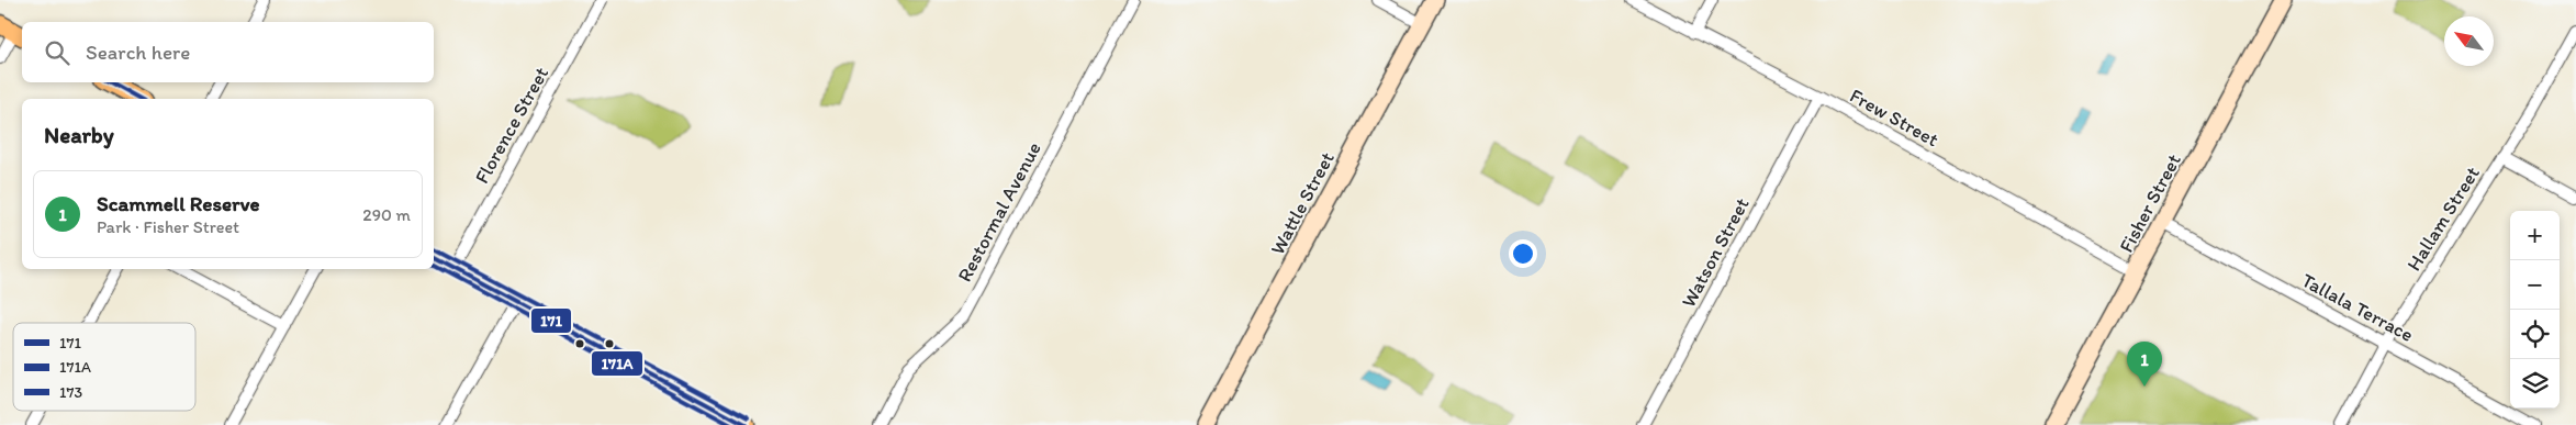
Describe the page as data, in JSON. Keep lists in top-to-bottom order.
{
  "streets": {
    "street": [
      "Frew Street",
      "Florence Street",
      "Wattle Street",
      "Fisher Street",
      "Restormal Avenue",
      "Hallam Street",
      "Watson Street",
      "Tallala Terrace"
    ]
  },
  "crossings": [
    ["Frew Street", "Fisher Street"],
    ["Frew Street", "Watson Street"],
    ["Fisher Street", "Tallala Terrace"],
    ["Hallam Street", "Tallala Terrace"]
  ],
  "lines": ["transit line 171", "transit line 173", "transit line 171A"],
  "legend": ["171", "171A", "173"],
  "north": "top left",
  "page": {
    "search": "Search here",
    "heading": "Nearby",
    "list": [
      {
        "mark": "1",
        "name": "Scammell Reserve",
        "note": "Park · Fisher Street",
        "value": "290 m"
      }
    ],
    "map_buttons": ["+", "−"],
    "pins": "1"
  }
}
